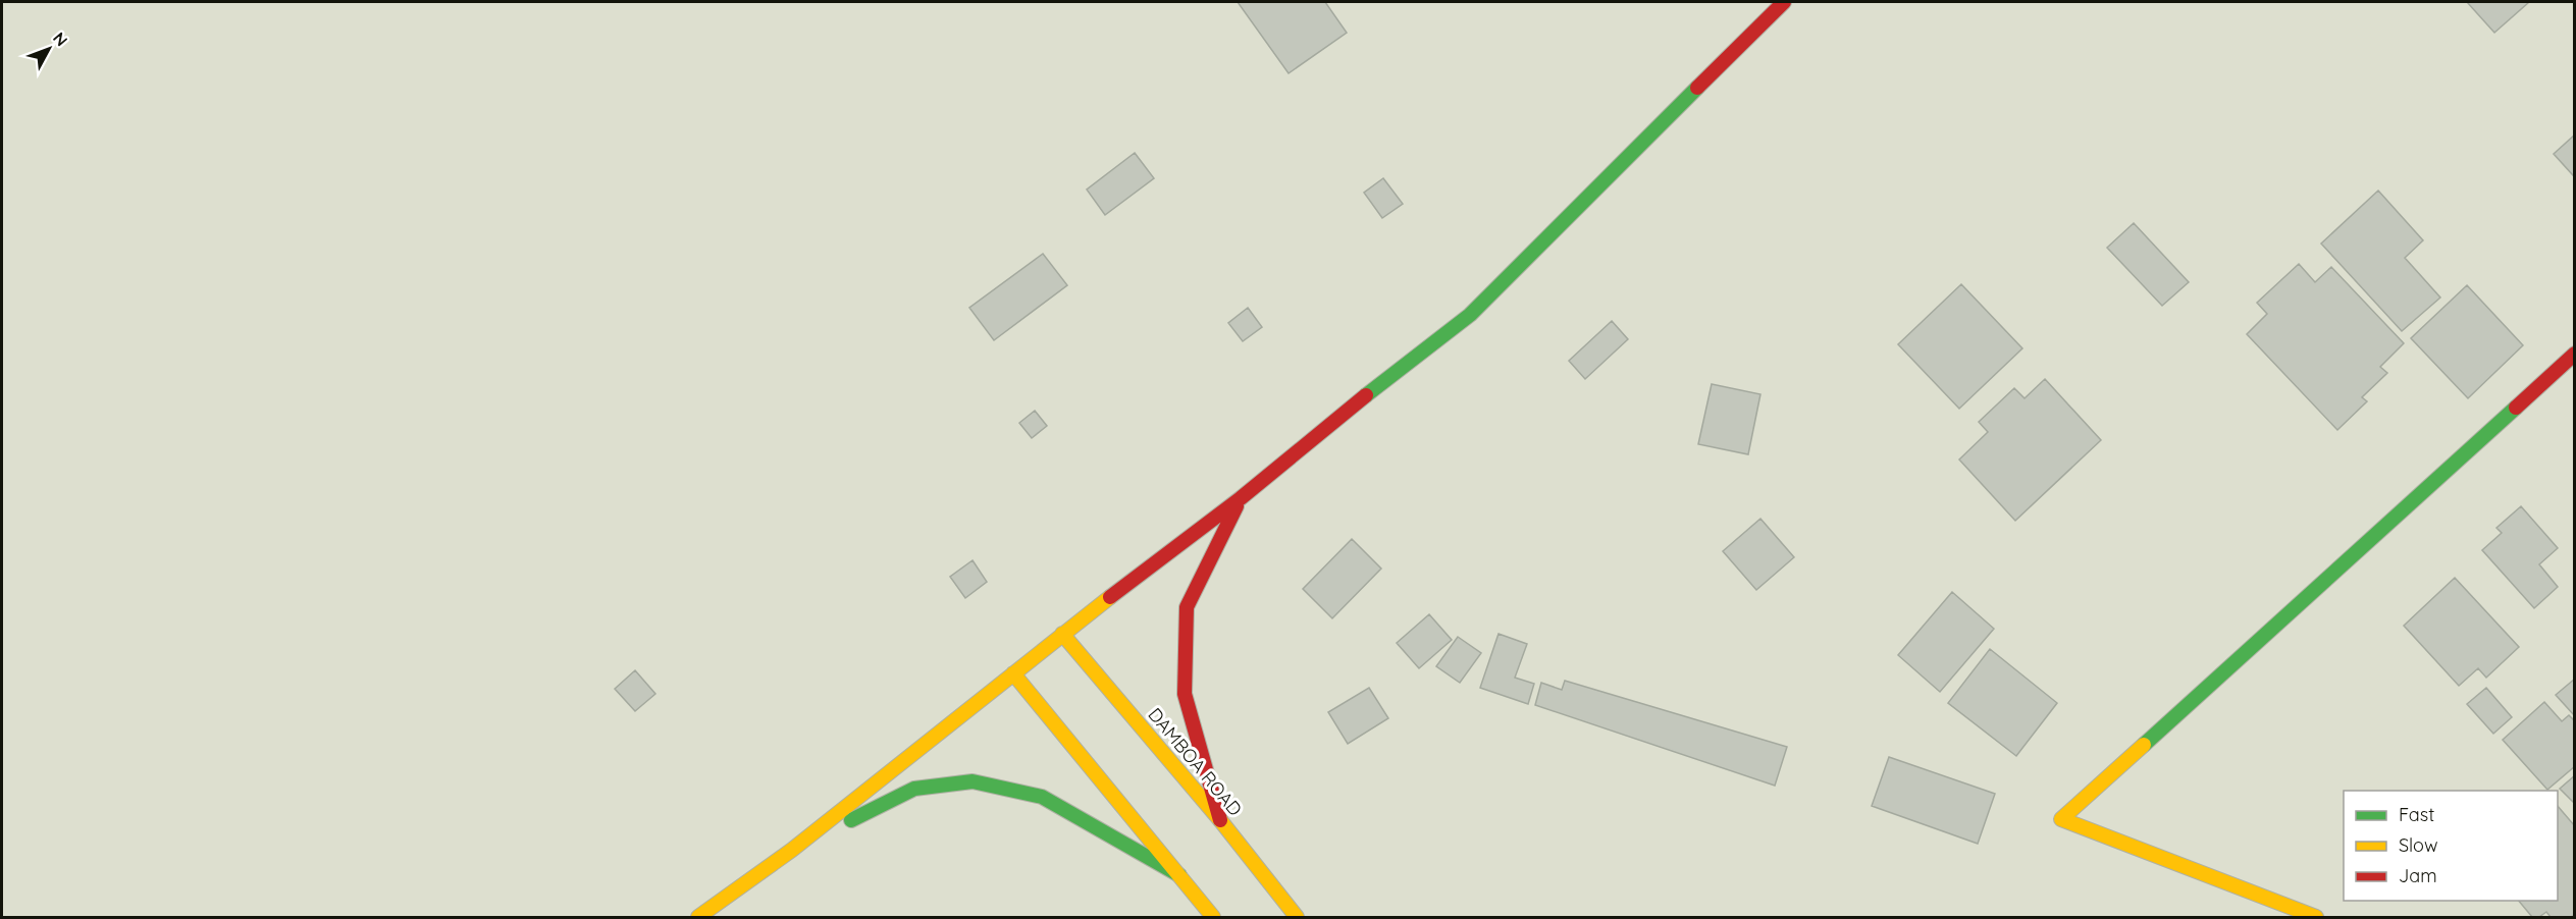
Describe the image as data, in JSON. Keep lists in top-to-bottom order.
{
  "streets": {
    "main road": ["DAMBOA ROAD"]
  },
  "legend": ["Fast", "Slow", "Jam"],
  "north": "top right"
}
